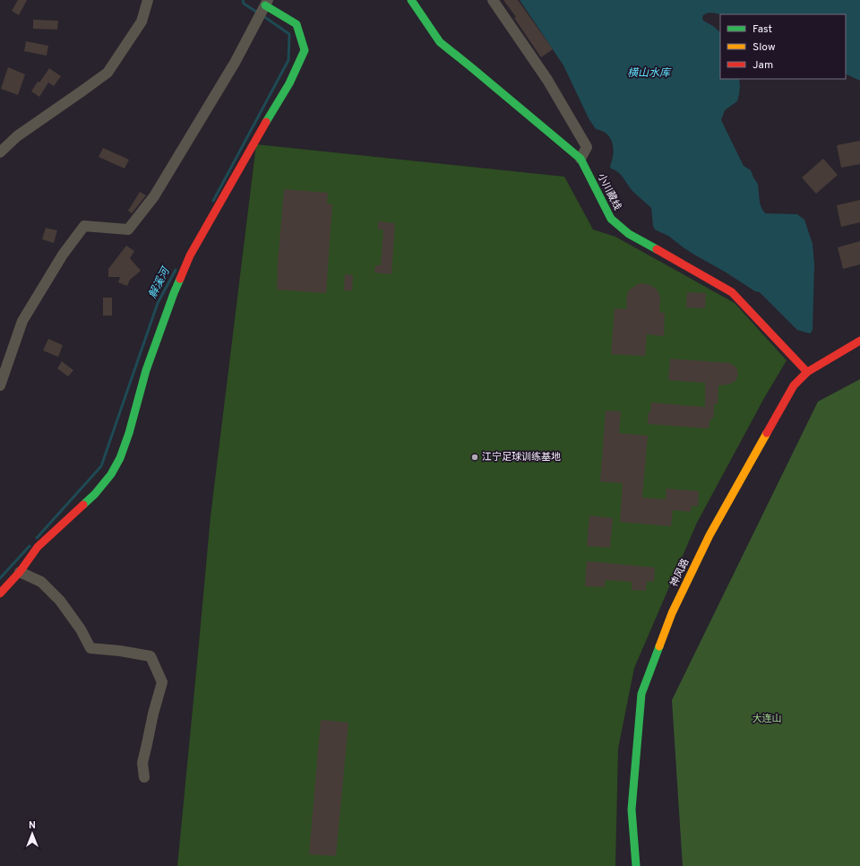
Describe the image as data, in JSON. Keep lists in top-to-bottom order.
{
  "streets": {
    "street": ["小川藏线", "神风路"]
  },
  "crossings": [
    ["小川藏线", "神风路"]
  ],
  "water": ["横山水库", "解溪河"],
  "parks": ["大连山"],
  "places": ["江宁足球训练基地"],
  "legend": ["Fast", "Slow", "Jam"],
  "north": "top"
}
